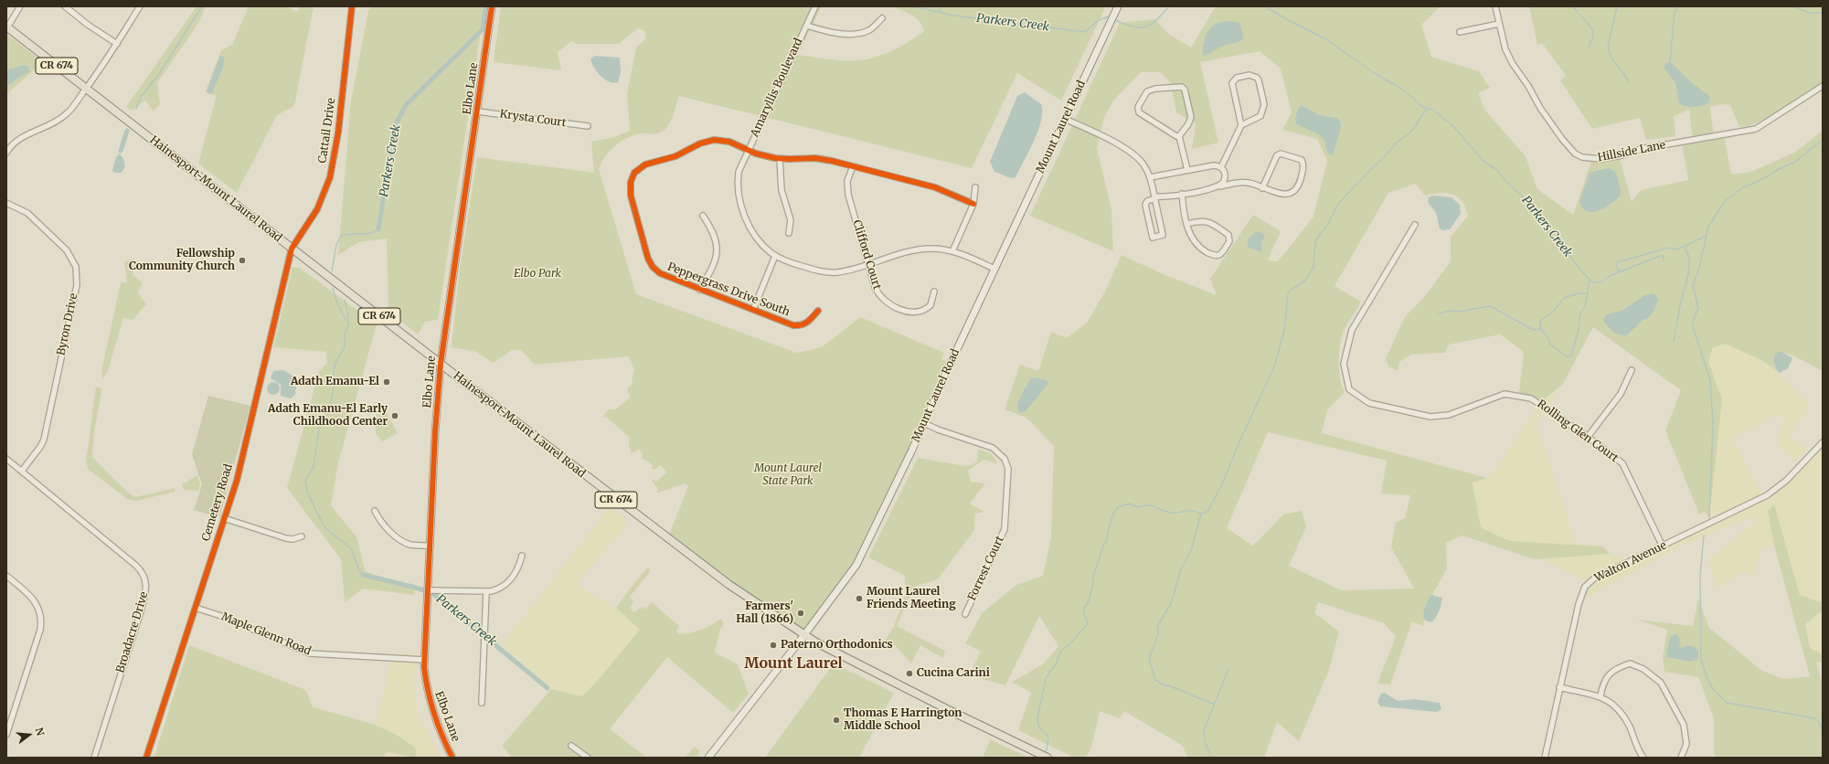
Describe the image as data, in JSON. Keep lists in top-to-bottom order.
{
  "streets": {
    "main road": [
      "CR 674",
      "Elbo Lane",
      "Mount Laurel Road",
      "Hainesport-Mount Laurel Road"
    ],
    "street": [
      "Amaryllis Boulevard",
      "Krysta Court",
      "Cattail Drive",
      "Hillside Lane",
      "Clifford Court",
      "Peppergrass Drive South",
      "Byron Drive",
      "Rolling Glen Court",
      "Cemetery Road",
      "Walton Avenue",
      "Forrest Court",
      "Broadacre Drive",
      "Maple Glenn Road"
    ]
  },
  "crossings": [
    ["Amaryllis Boulevard", "Mount Laurel Road"],
    ["Amaryllis Boulevard", "Clifford Court"],
    ["Amaryllis Boulevard", "Peppergrass Drive South"],
    ["Elbo Lane", "Krysta Court"],
    ["Elbo Lane", "Hainesport-Mount Laurel Road"],
    ["Elbo Lane", "Maple Glenn Road"],
    ["Mount Laurel Road", "Hainesport-Mount Laurel Road"],
    ["Mount Laurel Road", "Forrest Court"],
    ["Cattail Drive", "Hainesport-Mount Laurel Road"],
    ["Cattail Drive", "Cemetery Road"],
    ["Hainesport-Mount Laurel Road", "Cemetery Road"],
    ["Clifford Court", "Peppergrass Drive South"],
    ["Byron Drive", "Broadacre Drive"],
    ["Rolling Glen Court", "Walton Avenue"],
    ["Cemetery Road", "Maple Glenn Road"]
  ],
  "districts": ["Mount Laurel"],
  "water": ["Parkers Creek"],
  "parks": ["Elbo Park", "Mount Laurel State Park"],
  "places": [
    "Fellowship Community Church",
    "Adath Emanu-El",
    "Adath Emanu-El Early Childhood Center",
    "Mount Laurel Friends Meeting",
    "Farmers' Hall (1866)",
    "Paterno Orthodonics",
    "Cucina Carini",
    "Thomas E Harrington Middle School"
  ],
  "north": "right"
}
